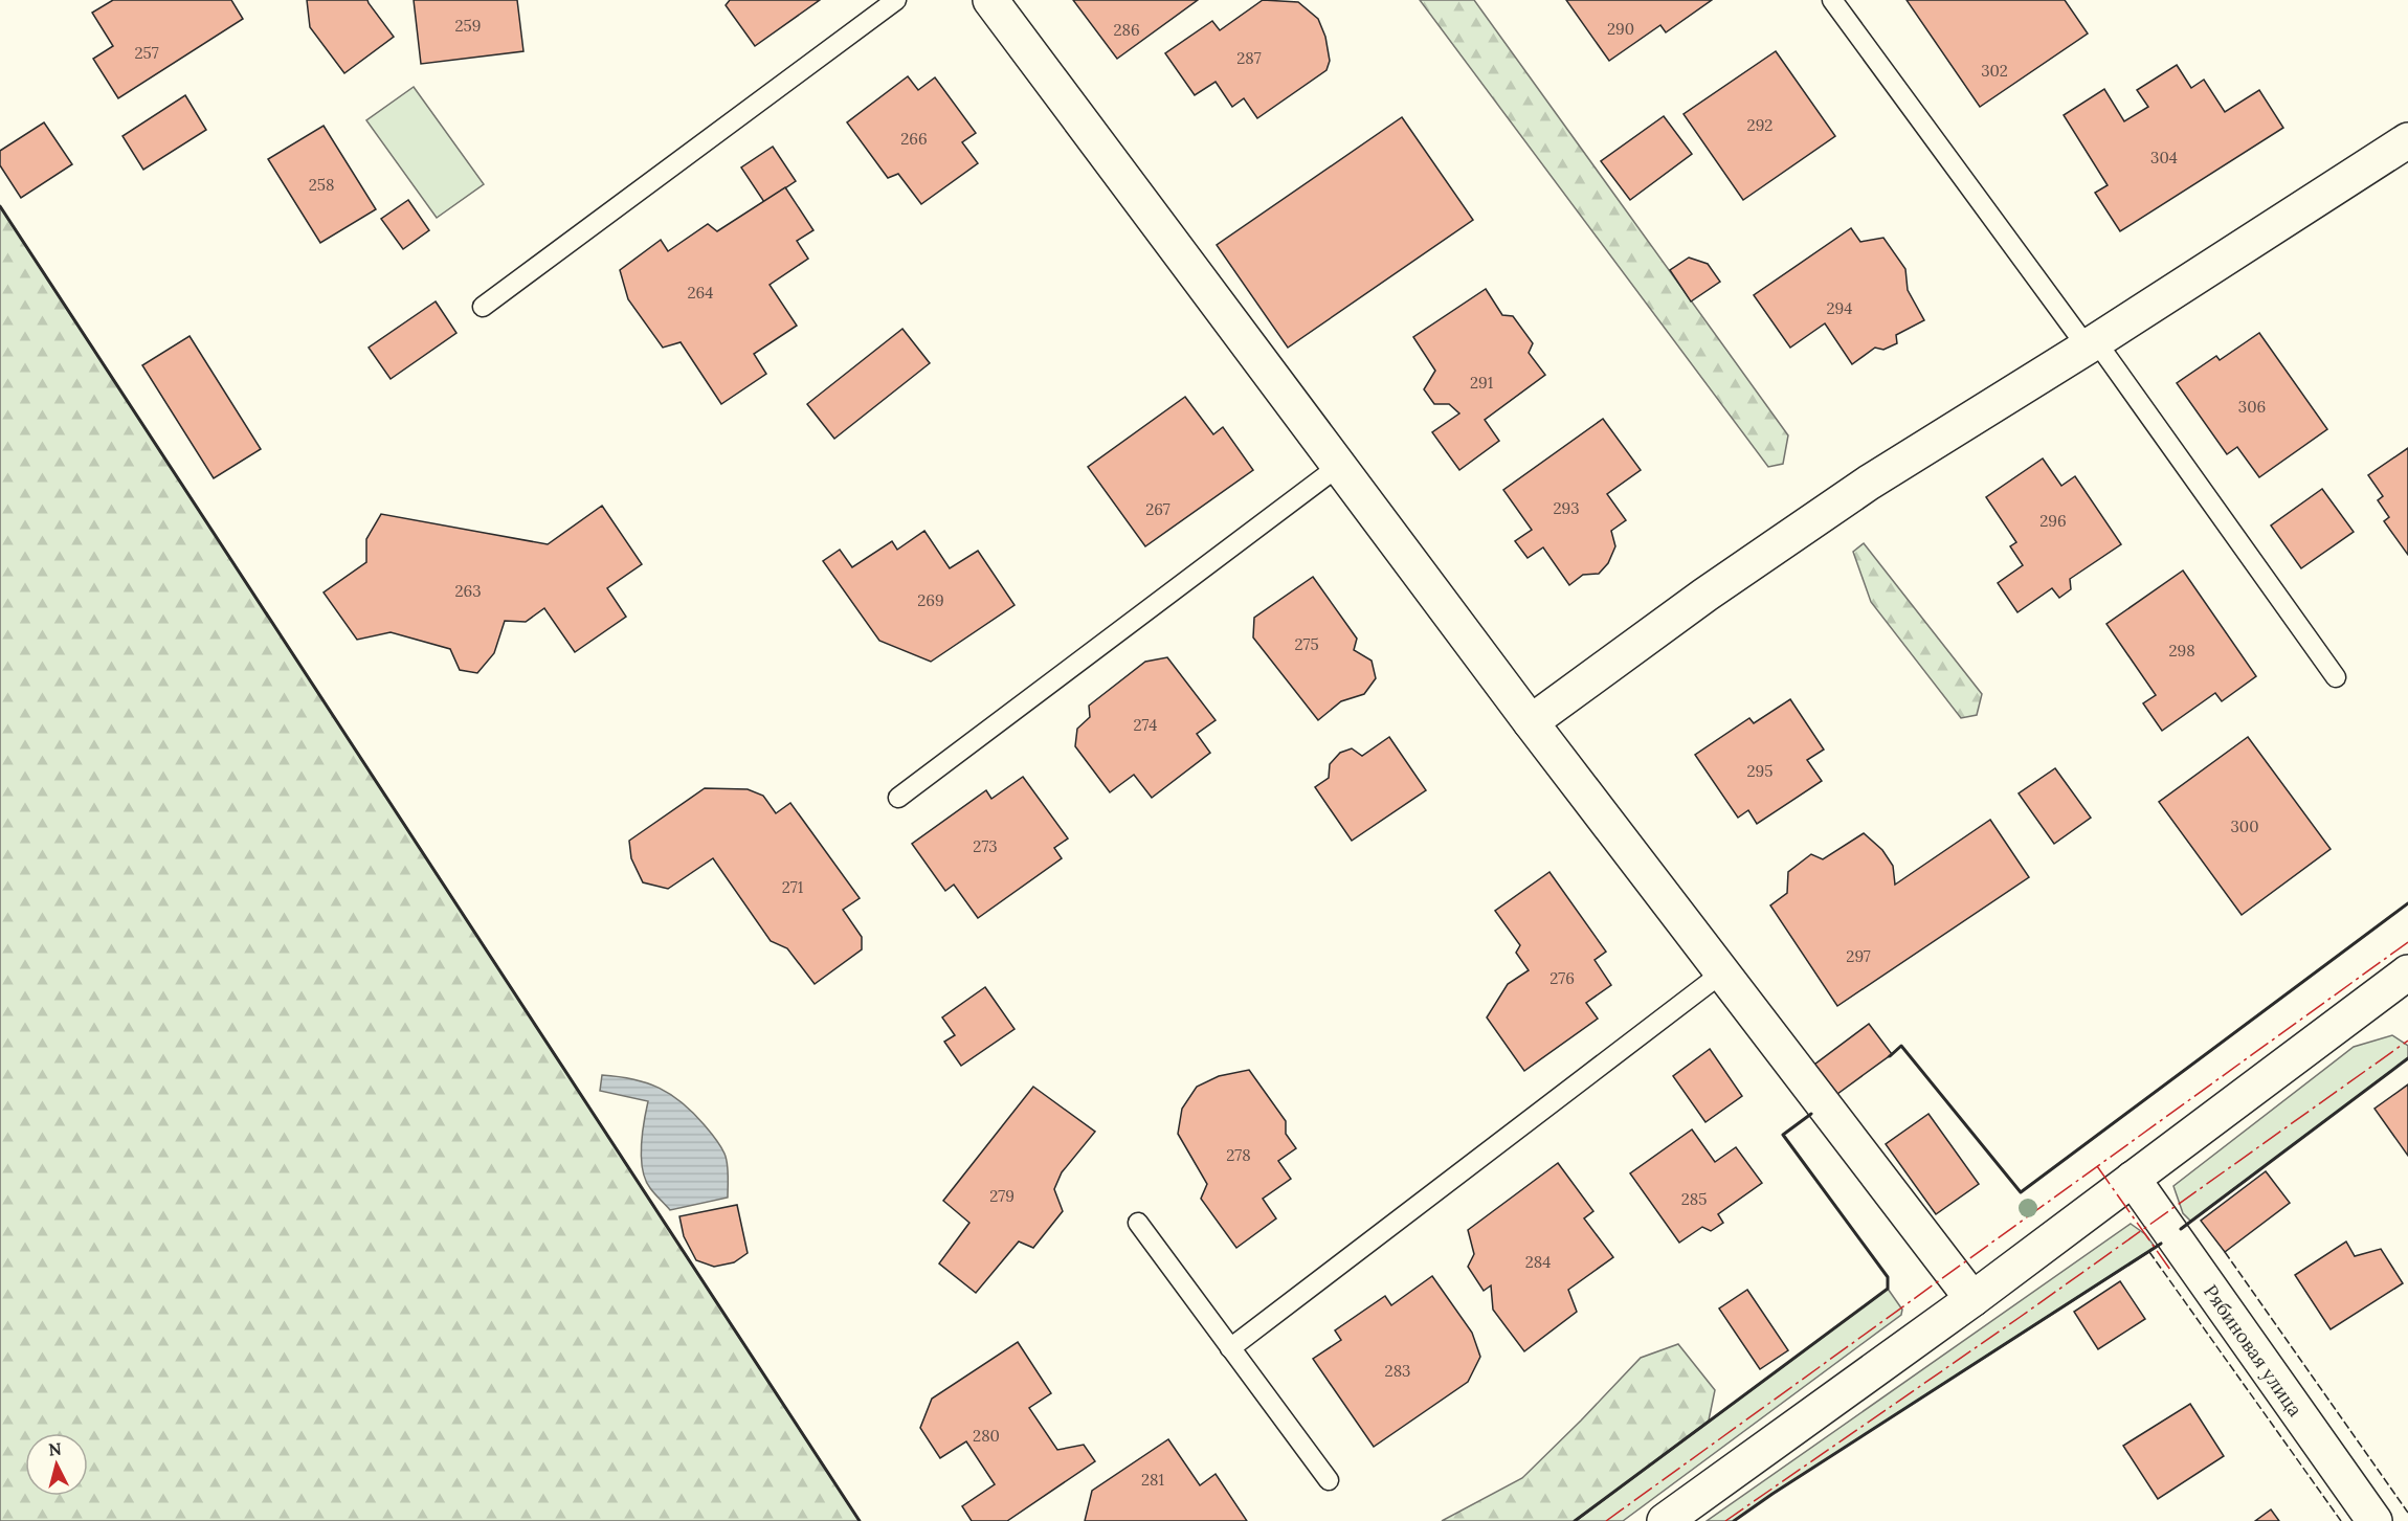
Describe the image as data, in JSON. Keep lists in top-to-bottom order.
{
  "streets": {
    "street": ["Рябиновая улица"]
  },
  "house_numbers": [
    "259",
    "290",
    "286",
    "257",
    "287",
    "302",
    "292",
    "266",
    "304",
    "258",
    "264",
    "294",
    "291",
    "306",
    "293",
    "267",
    "296",
    "263",
    "269",
    "275",
    "298",
    "274",
    "295",
    "300",
    "273",
    "271",
    "297",
    "276",
    "278",
    "279",
    "285",
    "284",
    "283",
    "280",
    "281"
  ],
  "north": "top"
}
